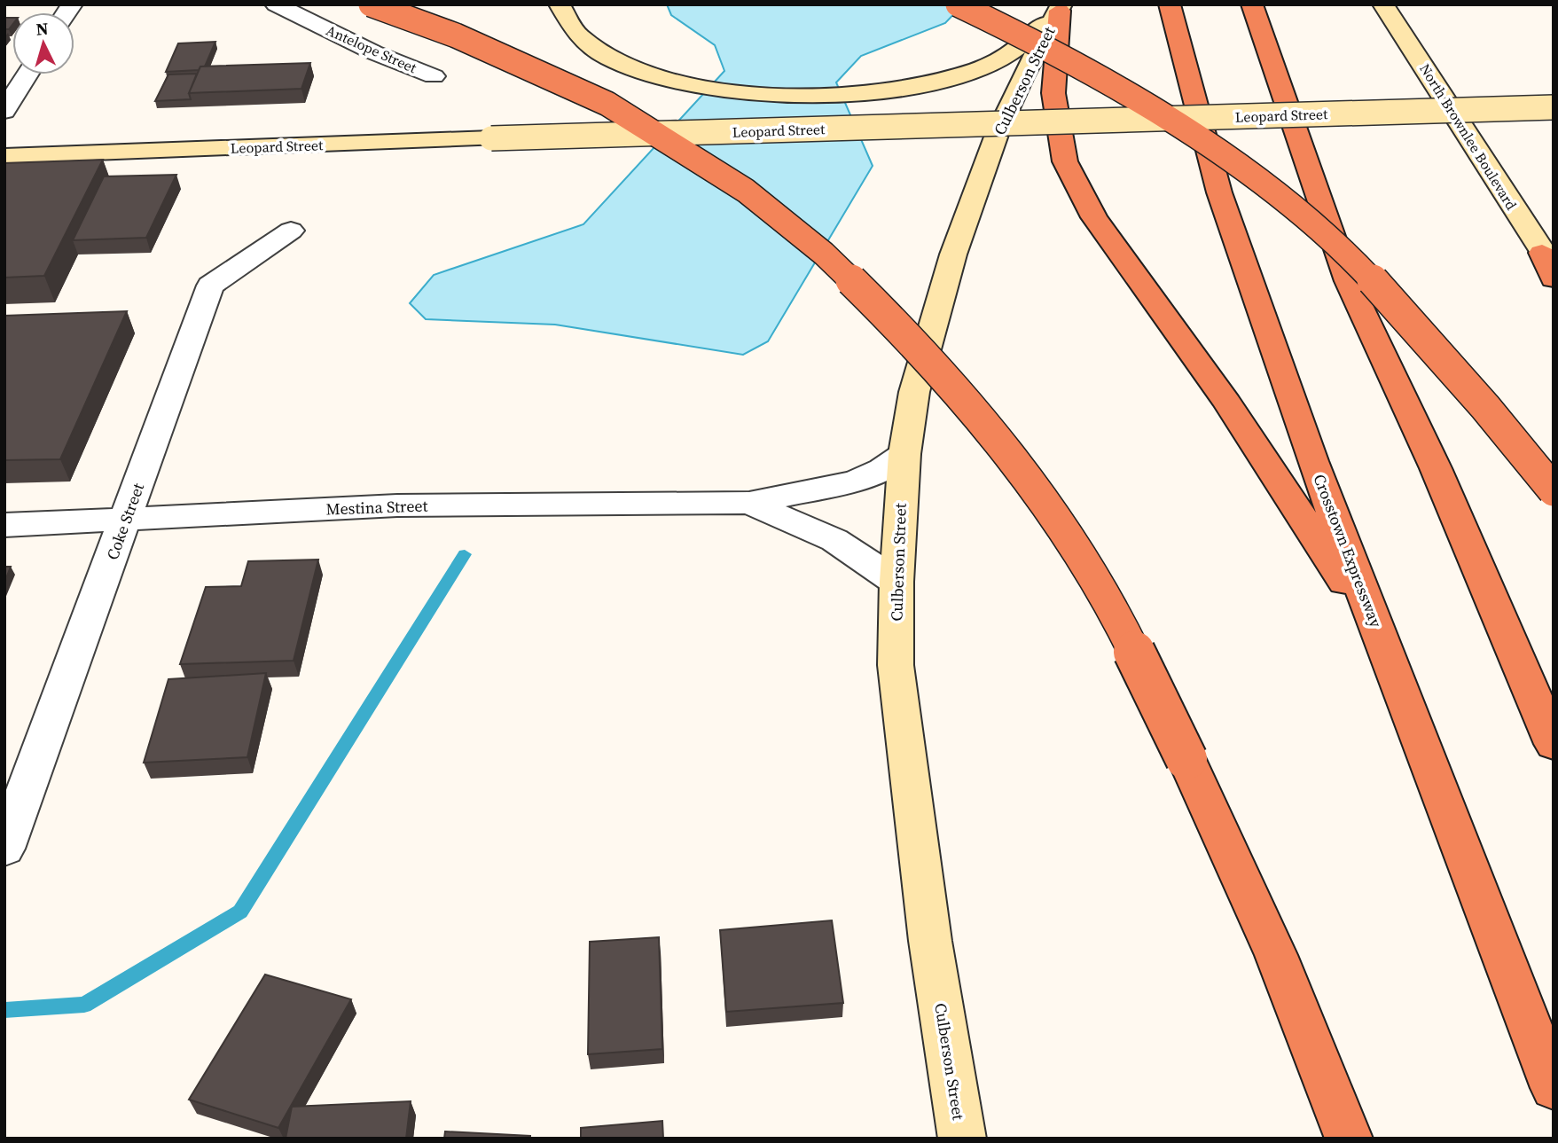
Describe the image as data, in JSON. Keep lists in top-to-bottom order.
{
  "streets": {
    "highway": ["Crosstown Expressway"],
    "main road": ["Culberson Street", "Leopard Street", "North Brownlee Boulevard"],
    "street": ["Antelope Street", "Mestina Street", "Coke Street"]
  },
  "crossings": [
    ["Culberson Street", "Mestina Street"],
    ["Mestina Street", "Coke Street"]
  ],
  "north": "top"
}
